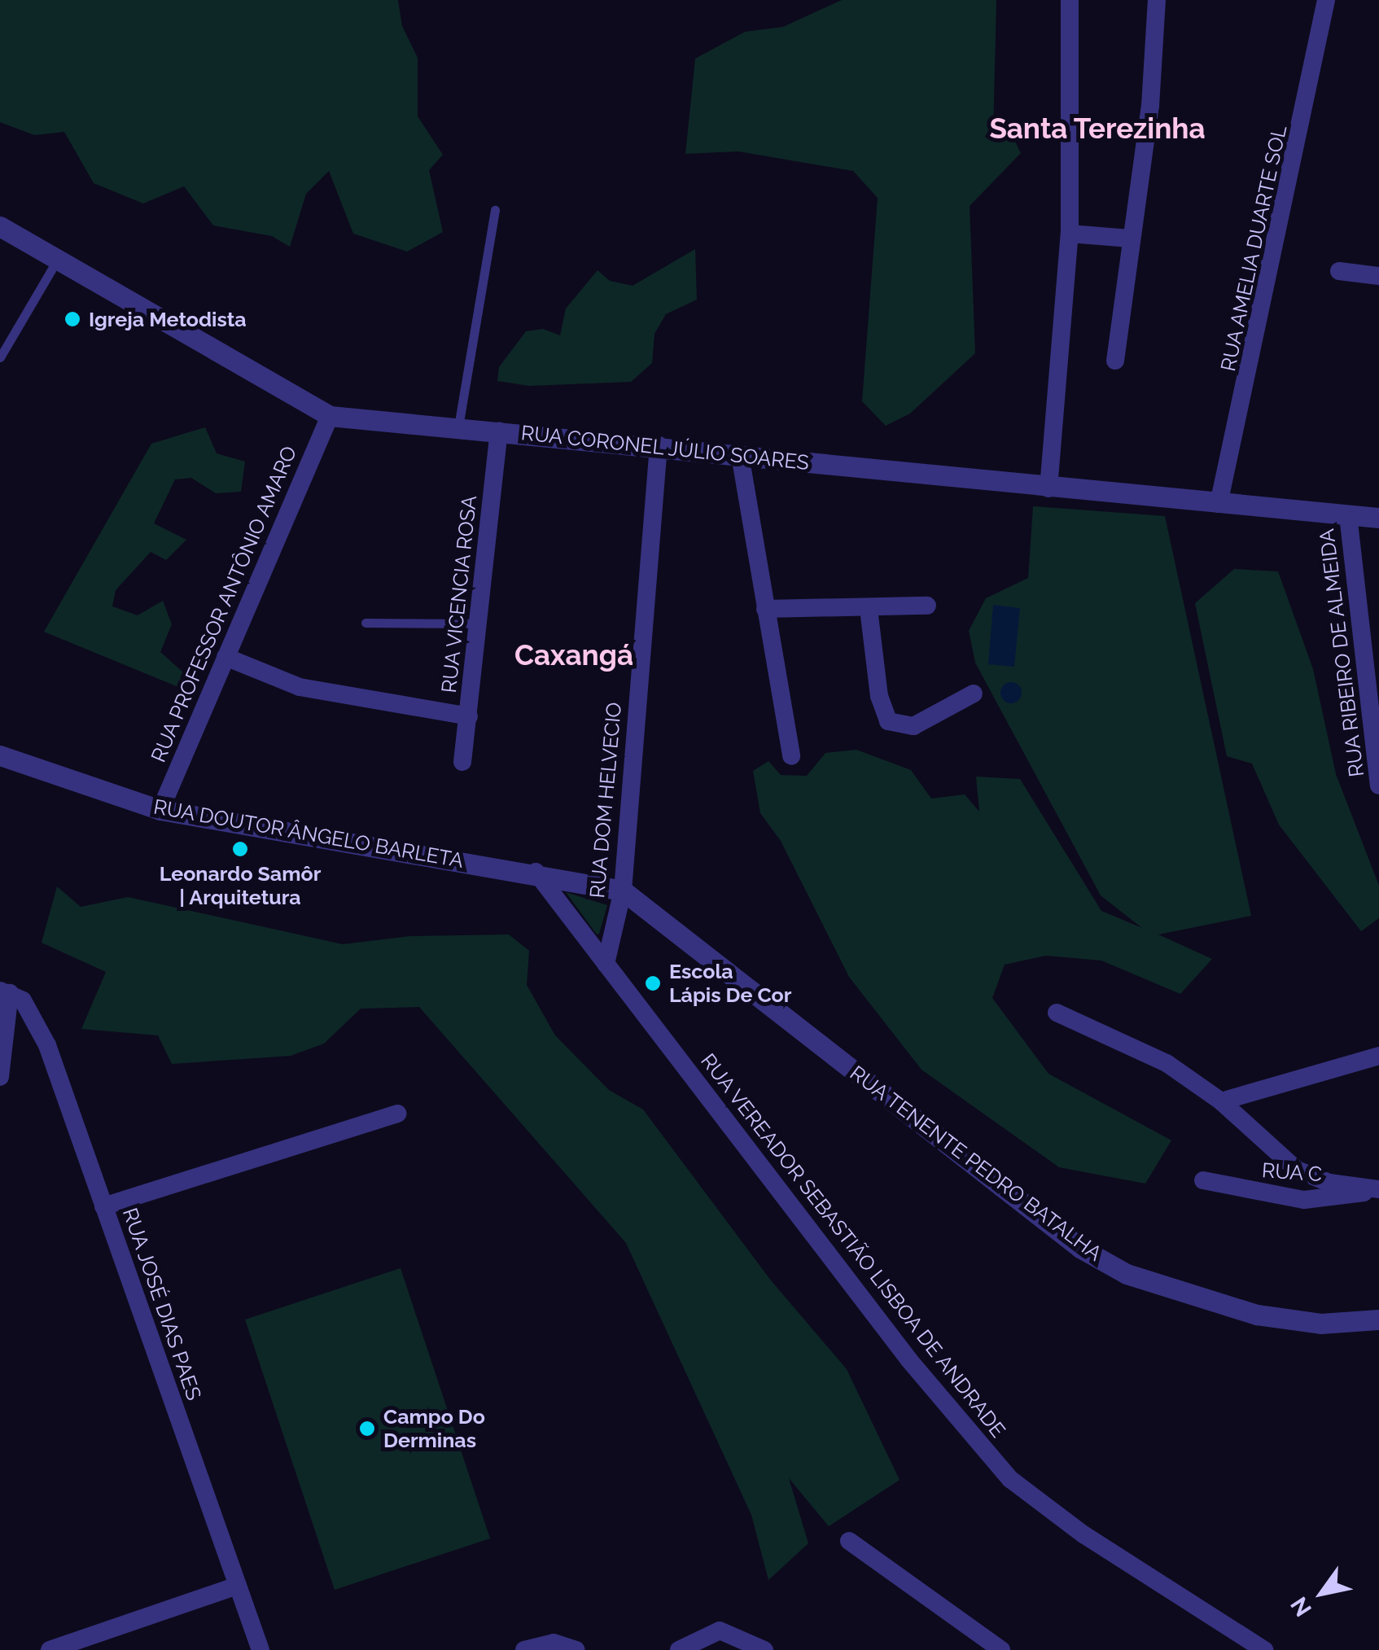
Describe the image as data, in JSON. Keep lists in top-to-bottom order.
{
  "streets": {
    "street": [
      "RUA AMELIA DUARTE SOL",
      "RUA CORONEL JÚLIO SOARES",
      "RUA VICENCIA ROSA",
      "RUA PROFESSOR ANTÔNIO AMARO",
      "RUA RIBEIRO DE ALMEIDA",
      "RUA DOM HELVECIO",
      "RUA DOUTOR ÂNGELO BARLETA",
      "RUA TENENTE PEDRO BATALHA",
      "RUA C",
      "RUA VEREADOR SEBASTIÃO LISBOA DE ANDRADE",
      "RUA JOSÉ DIAS PAES"
    ]
  },
  "crossings": [
    ["RUA AMELIA DUARTE SOL", "RUA CORONEL JÚLIO SOARES"],
    ["RUA CORONEL JÚLIO SOARES", "RUA VICENCIA ROSA"],
    ["RUA CORONEL JÚLIO SOARES", "RUA PROFESSOR ANTÔNIO AMARO"],
    ["RUA CORONEL JÚLIO SOARES", "RUA RIBEIRO DE ALMEIDA"],
    ["RUA CORONEL JÚLIO SOARES", "RUA DOM HELVECIO"],
    ["RUA PROFESSOR ANTÔNIO AMARO", "RUA DOUTOR ÂNGELO BARLETA"],
    ["RUA DOM HELVECIO", "RUA DOUTOR ÂNGELO BARLETA"],
    ["RUA DOM HELVECIO", "RUA TENENTE PEDRO BATALHA"],
    ["RUA DOM HELVECIO", "RUA VEREADOR SEBASTIÃO LISBOA DE ANDRADE"],
    ["RUA DOUTOR ÂNGELO BARLETA", "RUA TENENTE PEDRO BATALHA"],
    ["RUA DOUTOR ÂNGELO BARLETA", "RUA VEREADOR SEBASTIÃO LISBOA DE ANDRADE"]
  ],
  "districts": ["Santa Terezinha", "Caxangá"],
  "places": [
    "Igreja Metodista",
    "Leonardo Samôr | Arquitetura",
    "Escola Lápis De Cor",
    "Campo Do Derminas"
  ],
  "north": "bottom left"
}
